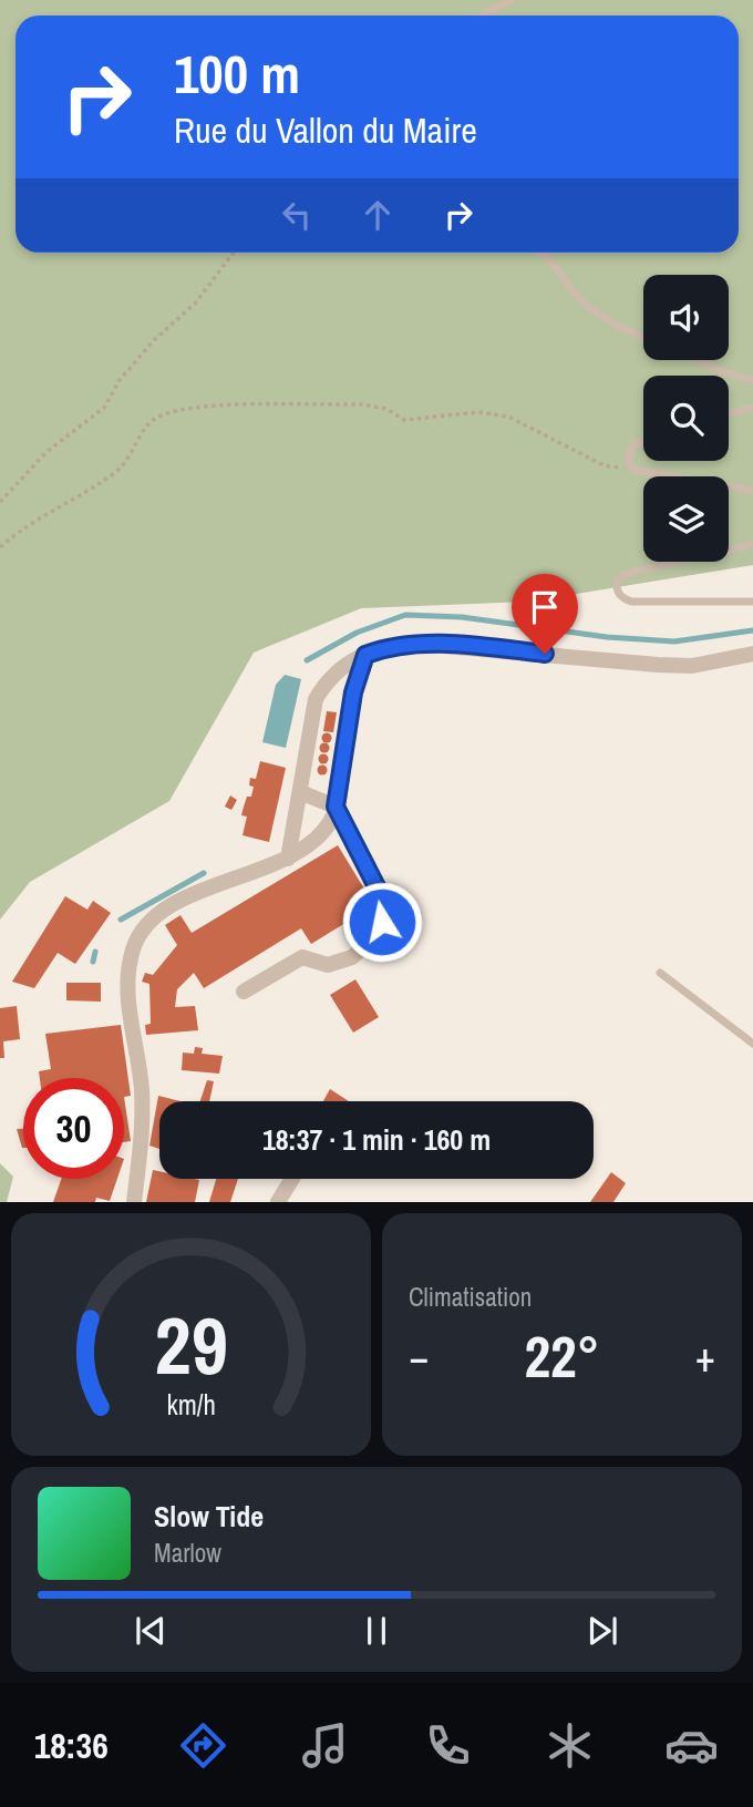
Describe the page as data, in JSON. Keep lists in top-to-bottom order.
{
  "page": {
    "turn": ["100 m", "Rue du Vallon du Maire"],
    "limit": "30",
    "trip": "18:37 · 1 min · 160 m",
    "tile": "Climatisation",
    "heat": ["−", "22°", "+"],
    "song": ["Slow Tide", "Marlow"],
    "tabs": "18:36",
    "gauge": ["29", "km/h"]
  }
}
